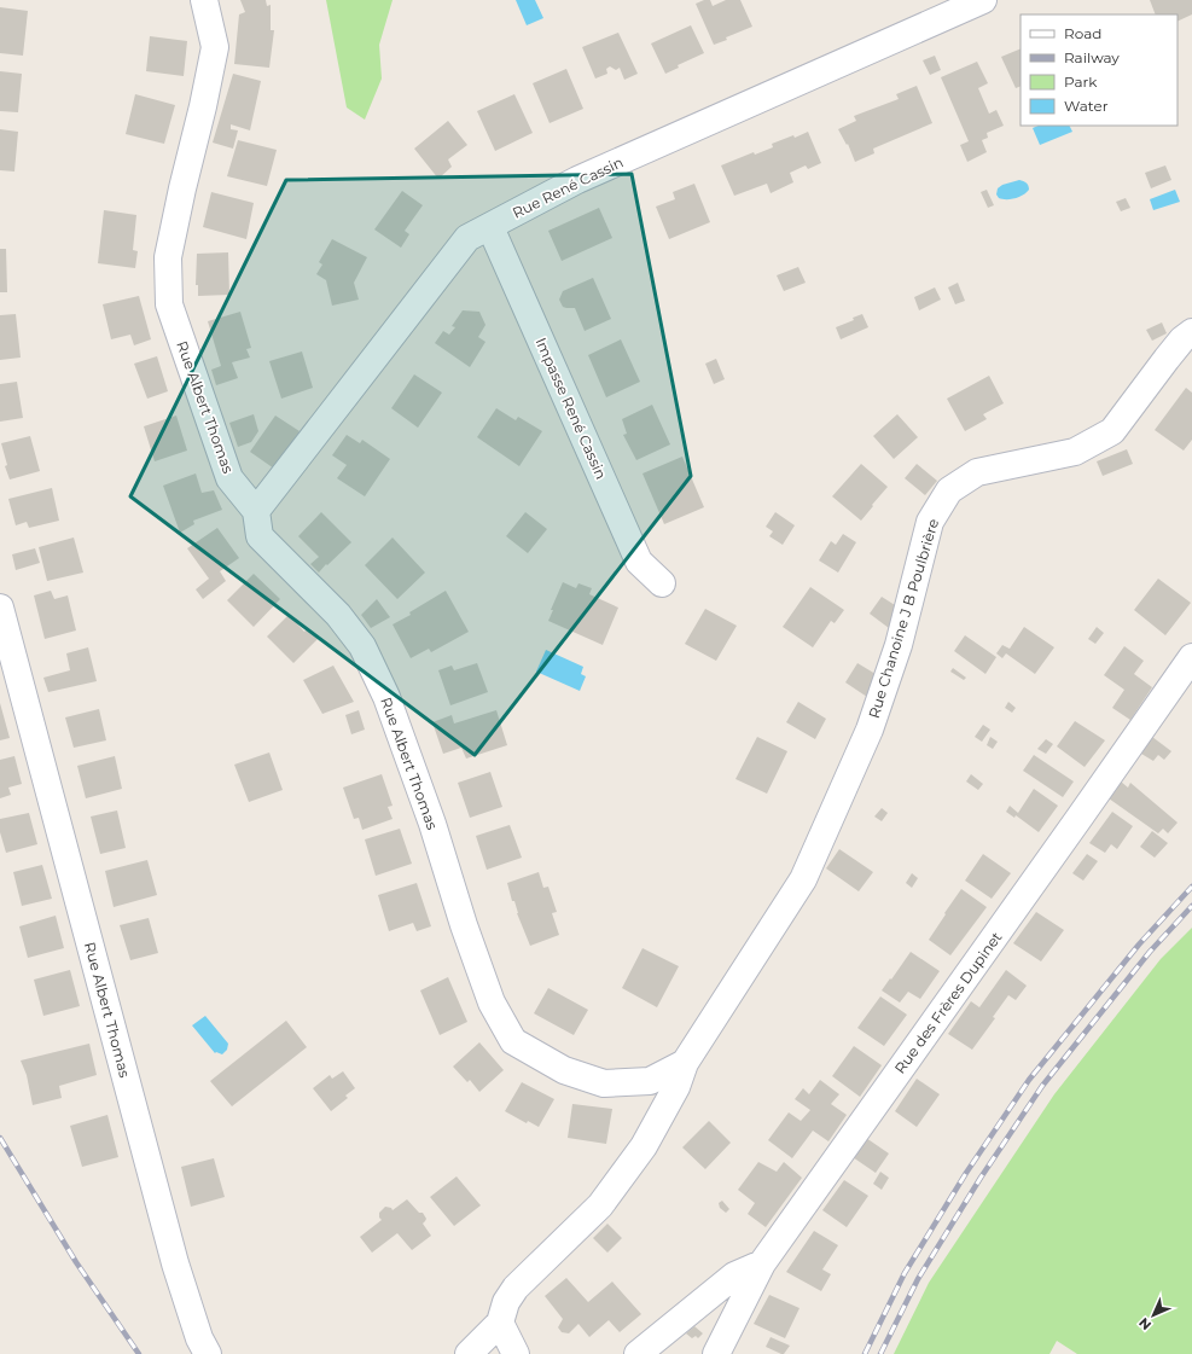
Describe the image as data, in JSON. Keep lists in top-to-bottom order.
{
  "streets": {
    "street": [
      "Rue René Cassin",
      "Rue Albert Thomas",
      "Impasse René Cassin",
      "Rue Chanoine J B Poulbrière",
      "Rue des Frères Dupinet"
    ]
  },
  "crossings": [
    ["Rue René Cassin", "Rue Albert Thomas"],
    ["Rue René Cassin", "Impasse René Cassin"],
    ["Rue Albert Thomas", "Rue Chanoine J B Poulbrière"]
  ],
  "legend": [
    "Road",
    "Railway",
    "Park",
    "Water"
  ],
  "north": "bottom left"
}
